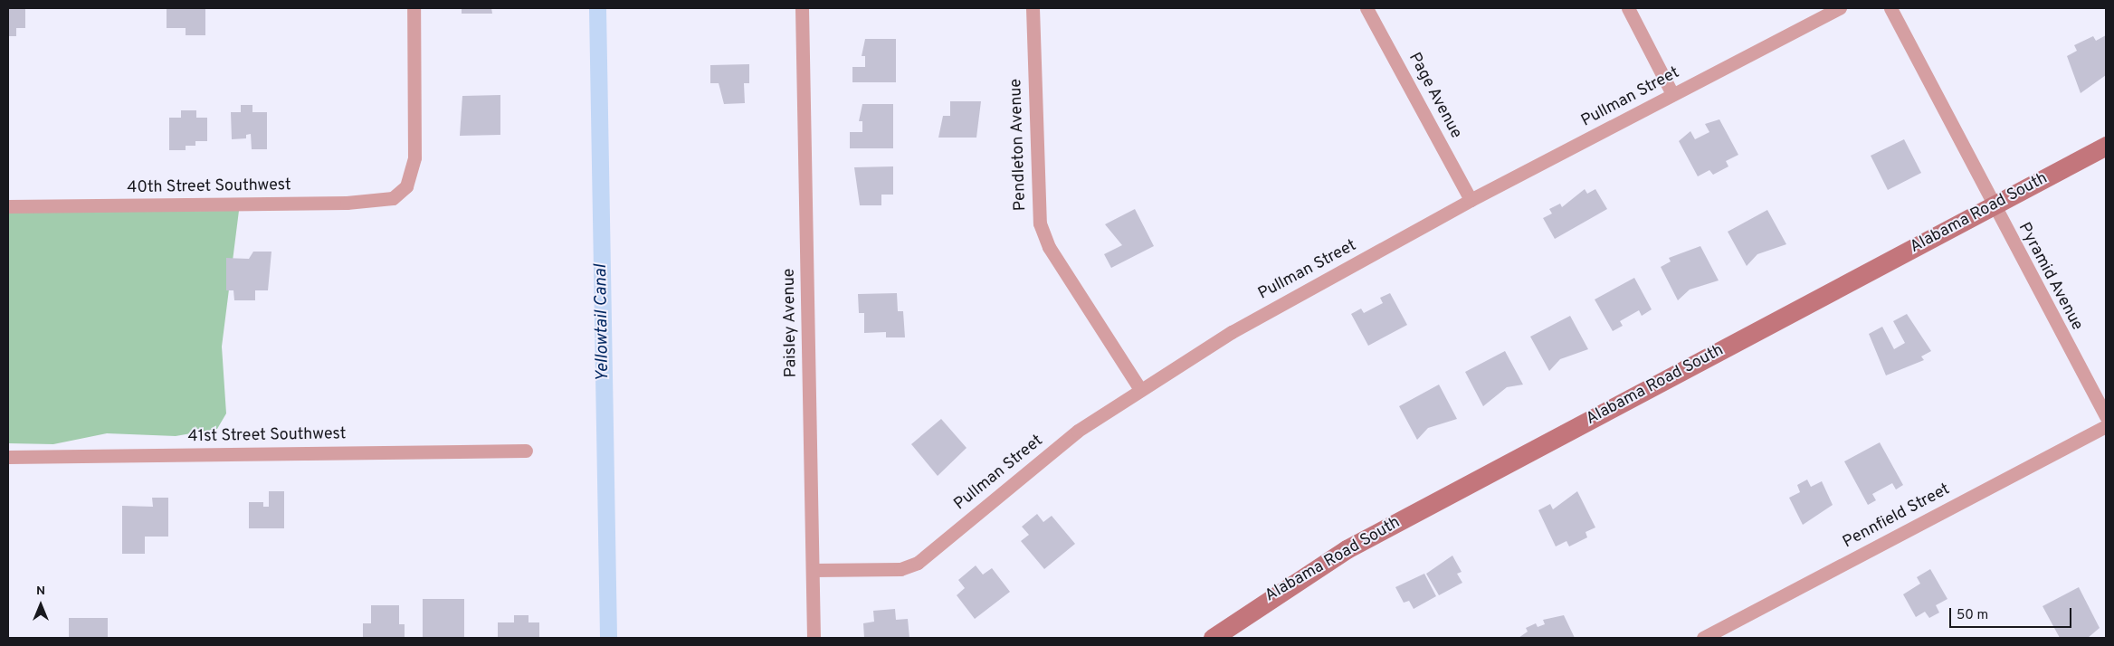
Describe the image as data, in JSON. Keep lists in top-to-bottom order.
{
  "streets": {
    "street": [
      "Page Avenue",
      "Pullman Street",
      "Pendleton Avenue",
      "40th Street Southwest",
      "Alabama Road South",
      "Pyramid Avenue",
      "Paisley Avenue",
      "41st Street Southwest",
      "Pennfield Street"
    ]
  },
  "crossings": [
    ["Page Avenue", "Pullman Street"],
    ["Pullman Street", "Pendleton Avenue"],
    ["Pullman Street", "Paisley Avenue"],
    ["Alabama Road South", "Pyramid Avenue"]
  ],
  "water": ["Yellowtail Canal"],
  "scale_bar": "50 m",
  "north": "top"
}
